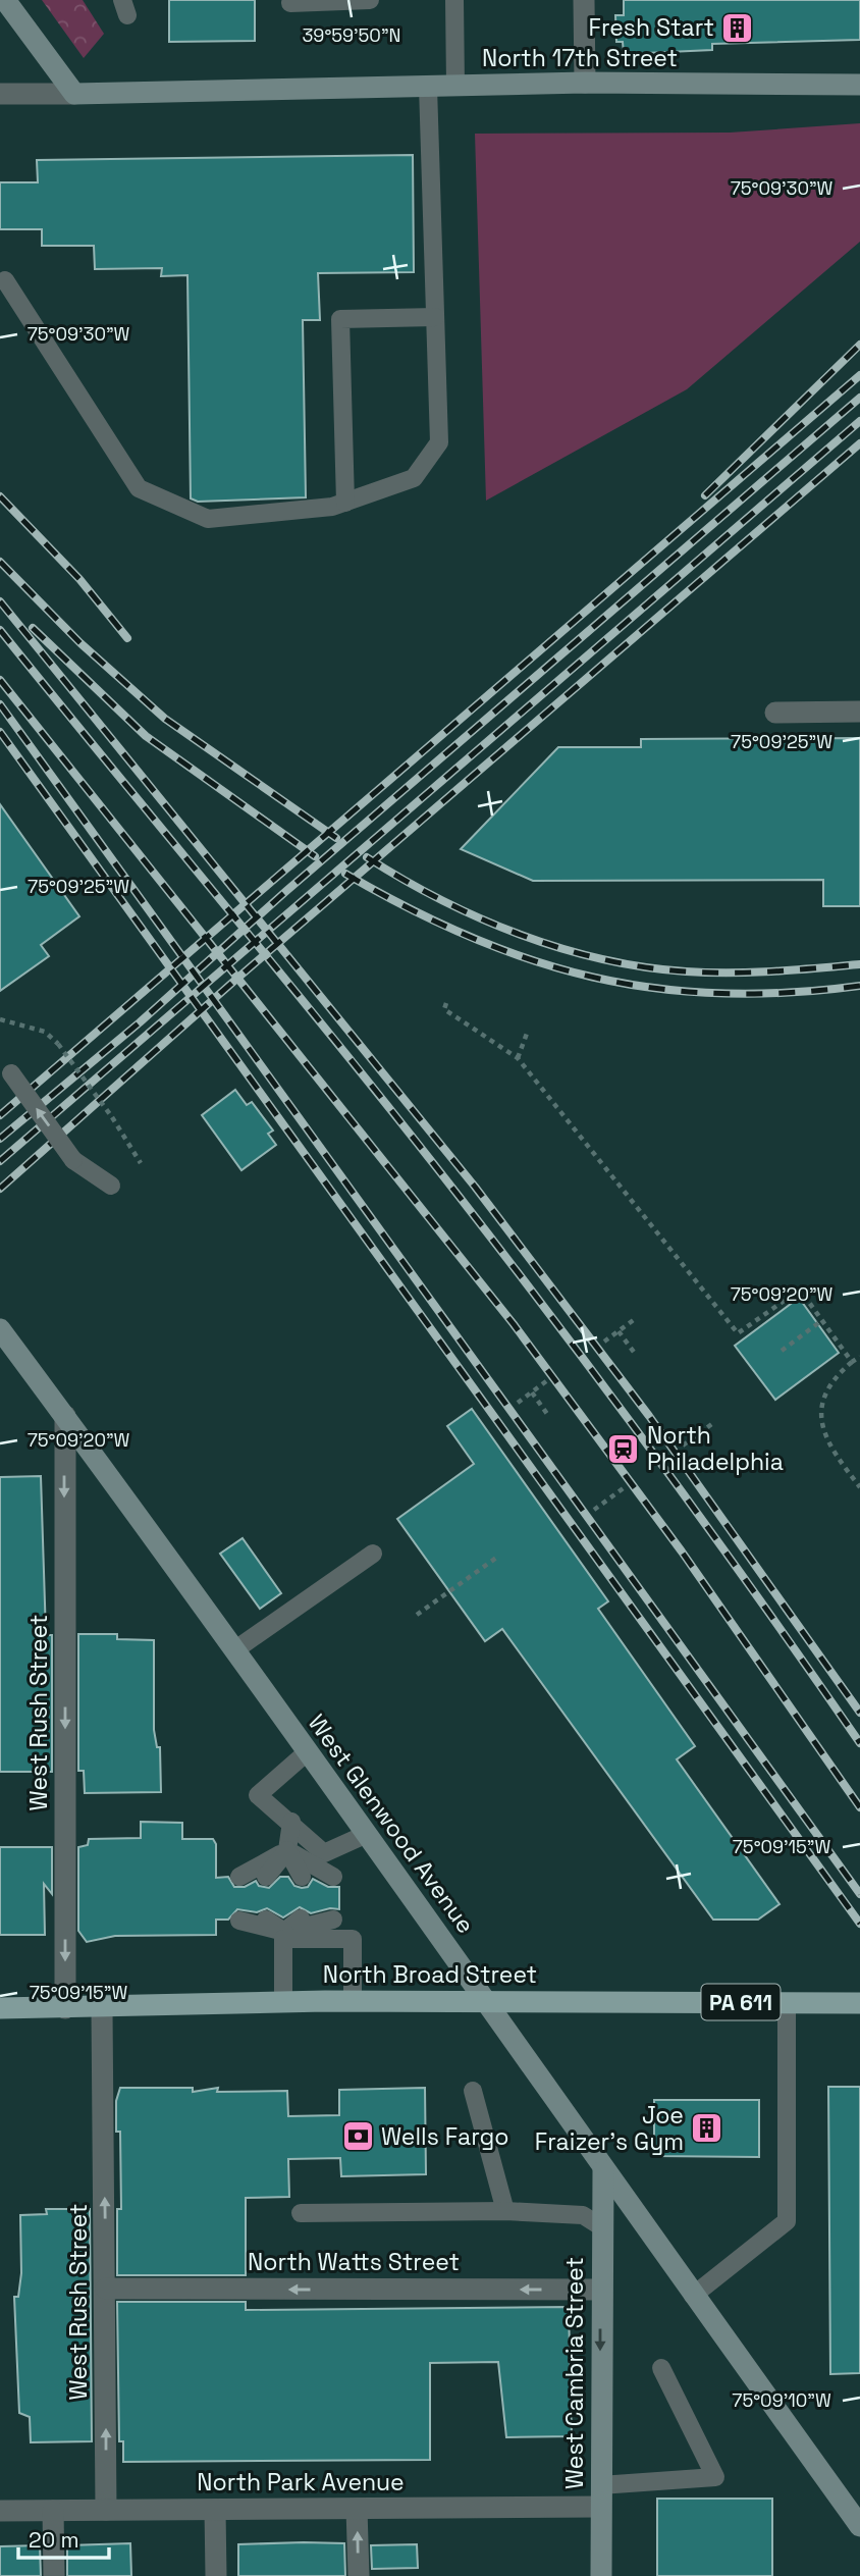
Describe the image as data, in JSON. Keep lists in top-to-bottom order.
{
  "streets": {
    "main road": [
      "North 17th Street",
      "West Glenwood Avenue",
      "North Broad Street",
      "PA 611",
      "West Cambria Street"
    ],
    "street": ["West Rush Street", "North Watts Street", "North Park Avenue"]
  },
  "crossings": [
    ["West Rush Street", "West Glenwood Avenue"],
    ["West Rush Street", "North Broad Street"],
    ["West Rush Street", "North Watts Street"],
    ["West Rush Street", "North Park Avenue"],
    ["West Glenwood Avenue", "North Broad Street"],
    ["West Glenwood Avenue", "West Cambria Street"],
    ["North Watts Street", "West Cambria Street"],
    ["West Cambria Street", "North Park Avenue"]
  ],
  "one_way": ["North Watts Street", "West Cambria Street"],
  "places": {
    "building": ["Fresh Start", "Joe Fraizer's Gym"],
    "station": ["North Philadelphia"],
    "bank": ["Wells Fargo"]
  },
  "scale_bar": "20 m",
  "coordinates": [
    "39°59'50\"N",
    "75°09'30\"W",
    "75°09'25\"W",
    "75°09'20\"W",
    "75°09'15\"W",
    "75°09'10\"W"
  ]
}
